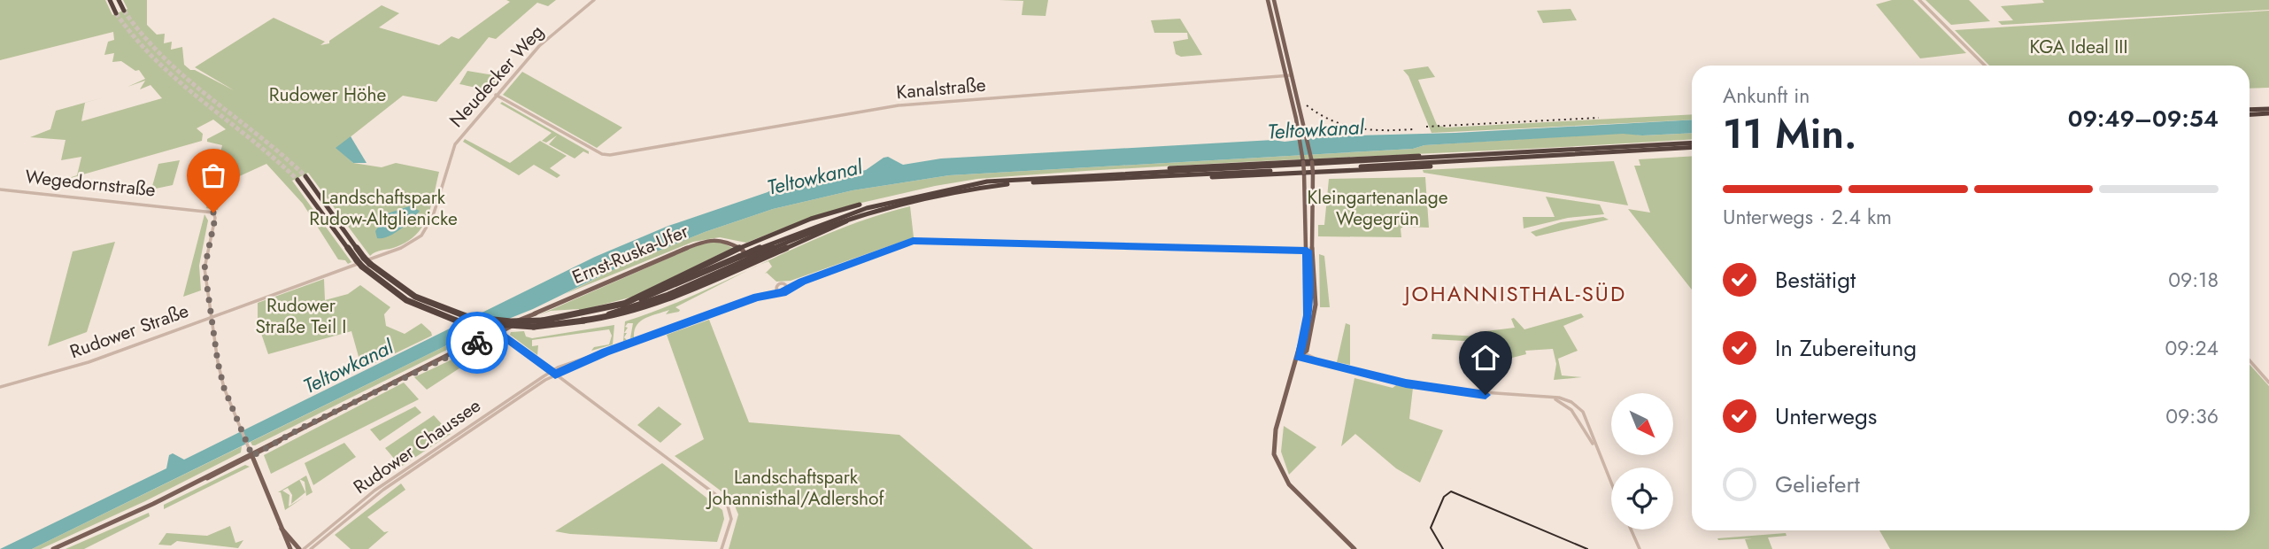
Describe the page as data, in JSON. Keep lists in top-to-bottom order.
{
  "streets": {
    "main road": ["Ernst-Ruska-Ufer"],
    "street": [
      "Neudecker Weg",
      "Kanalstraße",
      "Wegedornstraße",
      "Rudower Straße",
      "Rudower Chaussee"
    ]
  },
  "crossings": [
    ["Neudecker Weg", "Kanalstraße"],
    ["Neudecker Weg", "Rudower Straße"],
    ["Wegedornstraße", "Ernst-Ruska-Ufer"],
    ["Wegedornstraße", "Rudower Straße"]
  ],
  "districts": ["JOHANNISTHAL-SÜD"],
  "water": ["Teltowkanal"],
  "parks": [
    "KGA Ideal III",
    "Rudower Höhe",
    "Landschaftspark Rudow-Altglienicke",
    "Kleingartenanlage Wegegrün",
    "Rudower Straße Teil I",
    "Landschaftspark Johannisthal/Adlershof"
  ],
  "north": "bottom right",
  "page": {
    "heading": ["11 Min.", "Ankunft in", "09:49–09:54"],
    "bar": "Unterwegs · 2.4 km",
    "list": [
      ["Bestätigt", "09:18"],
      ["In Zubereitung", "09:24"],
      ["Unterwegs", "09:36"],
      "Geliefert"
    ]
  }
}
